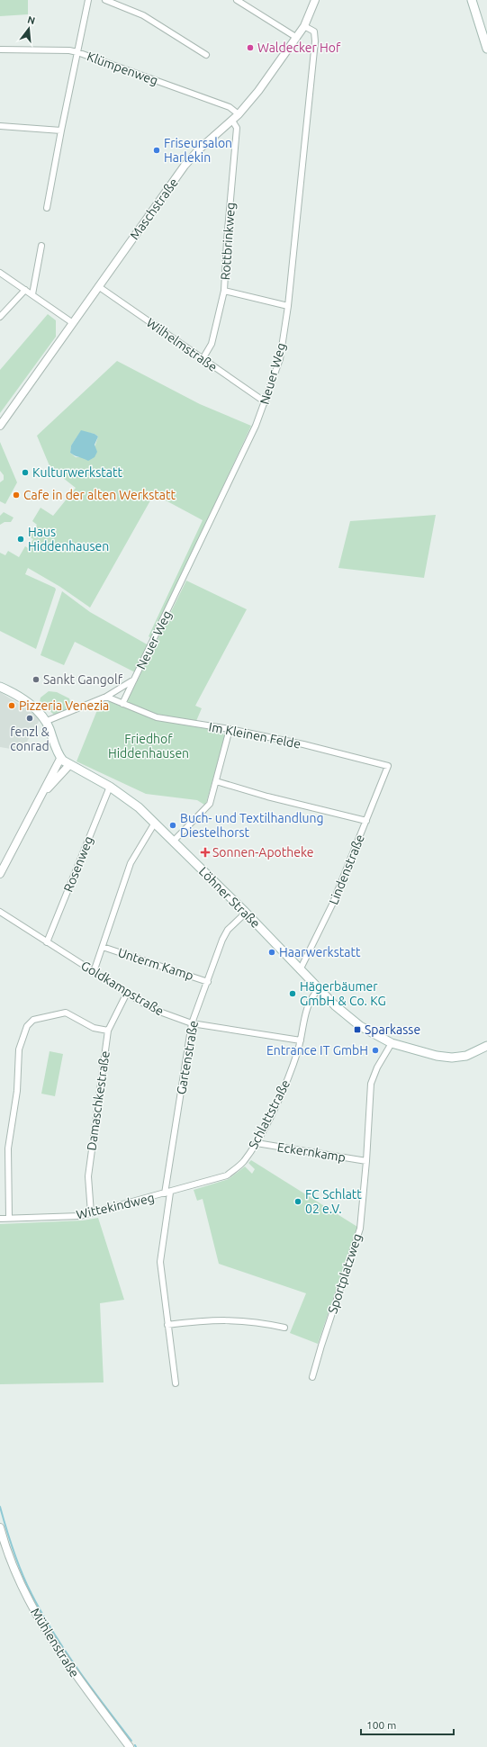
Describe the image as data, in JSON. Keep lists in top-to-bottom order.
{
  "streets": {
    "main road": ["Löhner Straße"],
    "street": [
      "Klümpenweg",
      "Maschstraße",
      "Rottbrinkweg",
      "Wilhelmstraße",
      "Neuer Weg",
      "Im Kleinen Felde",
      "Rosenweg",
      "Lindenstraße",
      "Unterm Kamp",
      "Goldkampstraße",
      "Gartenstraße",
      "Damaschkestraße",
      "Schlattstraße",
      "Eckernkamp",
      "Wittekindweg",
      "Sportplatzweg",
      "Mühlenstraße"
    ]
  },
  "crossings": [
    ["Klümpenweg", "Maschstraße"],
    ["Maschstraße", "Rottbrinkweg"],
    ["Maschstraße", "Wilhelmstraße"],
    ["Maschstraße", "Neuer Weg"],
    ["Rottbrinkweg", "Wilhelmstraße"],
    ["Wilhelmstraße", "Neuer Weg"],
    ["Neuer Weg", "Im Kleinen Felde"],
    ["Neuer Weg", "Löhner Straße"],
    ["Im Kleinen Felde", "Lindenstraße"],
    ["Rosenweg", "Löhner Straße"],
    ["Rosenweg", "Goldkampstraße"],
    ["Lindenstraße", "Löhner Straße"],
    ["Löhner Straße", "Gartenstraße"],
    ["Löhner Straße", "Schlattstraße"],
    ["Löhner Straße", "Sportplatzweg"],
    ["Unterm Kamp", "Gartenstraße"],
    ["Goldkampstraße", "Gartenstraße"],
    ["Goldkampstraße", "Damaschkestraße"],
    ["Goldkampstraße", "Schlattstraße"],
    ["Gartenstraße", "Schlattstraße"],
    ["Gartenstraße", "Wittekindweg"],
    ["Damaschkestraße", "Wittekindweg"],
    ["Schlattstraße", "Eckernkamp"],
    ["Schlattstraße", "Wittekindweg"],
    ["Eckernkamp", "Sportplatzweg"]
  ],
  "parks": ["Friedhof Hiddenhausen"],
  "places": {
    "other": [
      "Waldecker Hof",
      "Friseursalon Harlekin",
      "Kulturwerkstatt",
      "Cafe in der alten Werkstatt",
      "Haus Hiddenhausen",
      "Sankt Gangolf",
      "Pizzeria Venezia",
      "fenzl & conrad",
      "Buch- und Textilhandlung Diestelhorst",
      "Haarwerkstatt",
      "Hägerbäumer GmbH & Co. KG",
      "Entrance IT GmbH",
      "FC Schlatt 02 e.V."
    ],
    "health": ["Sonnen-Apotheke"],
    "transit": ["Sparkasse"]
  },
  "scale_bar": "100 m",
  "north": "top"
}
